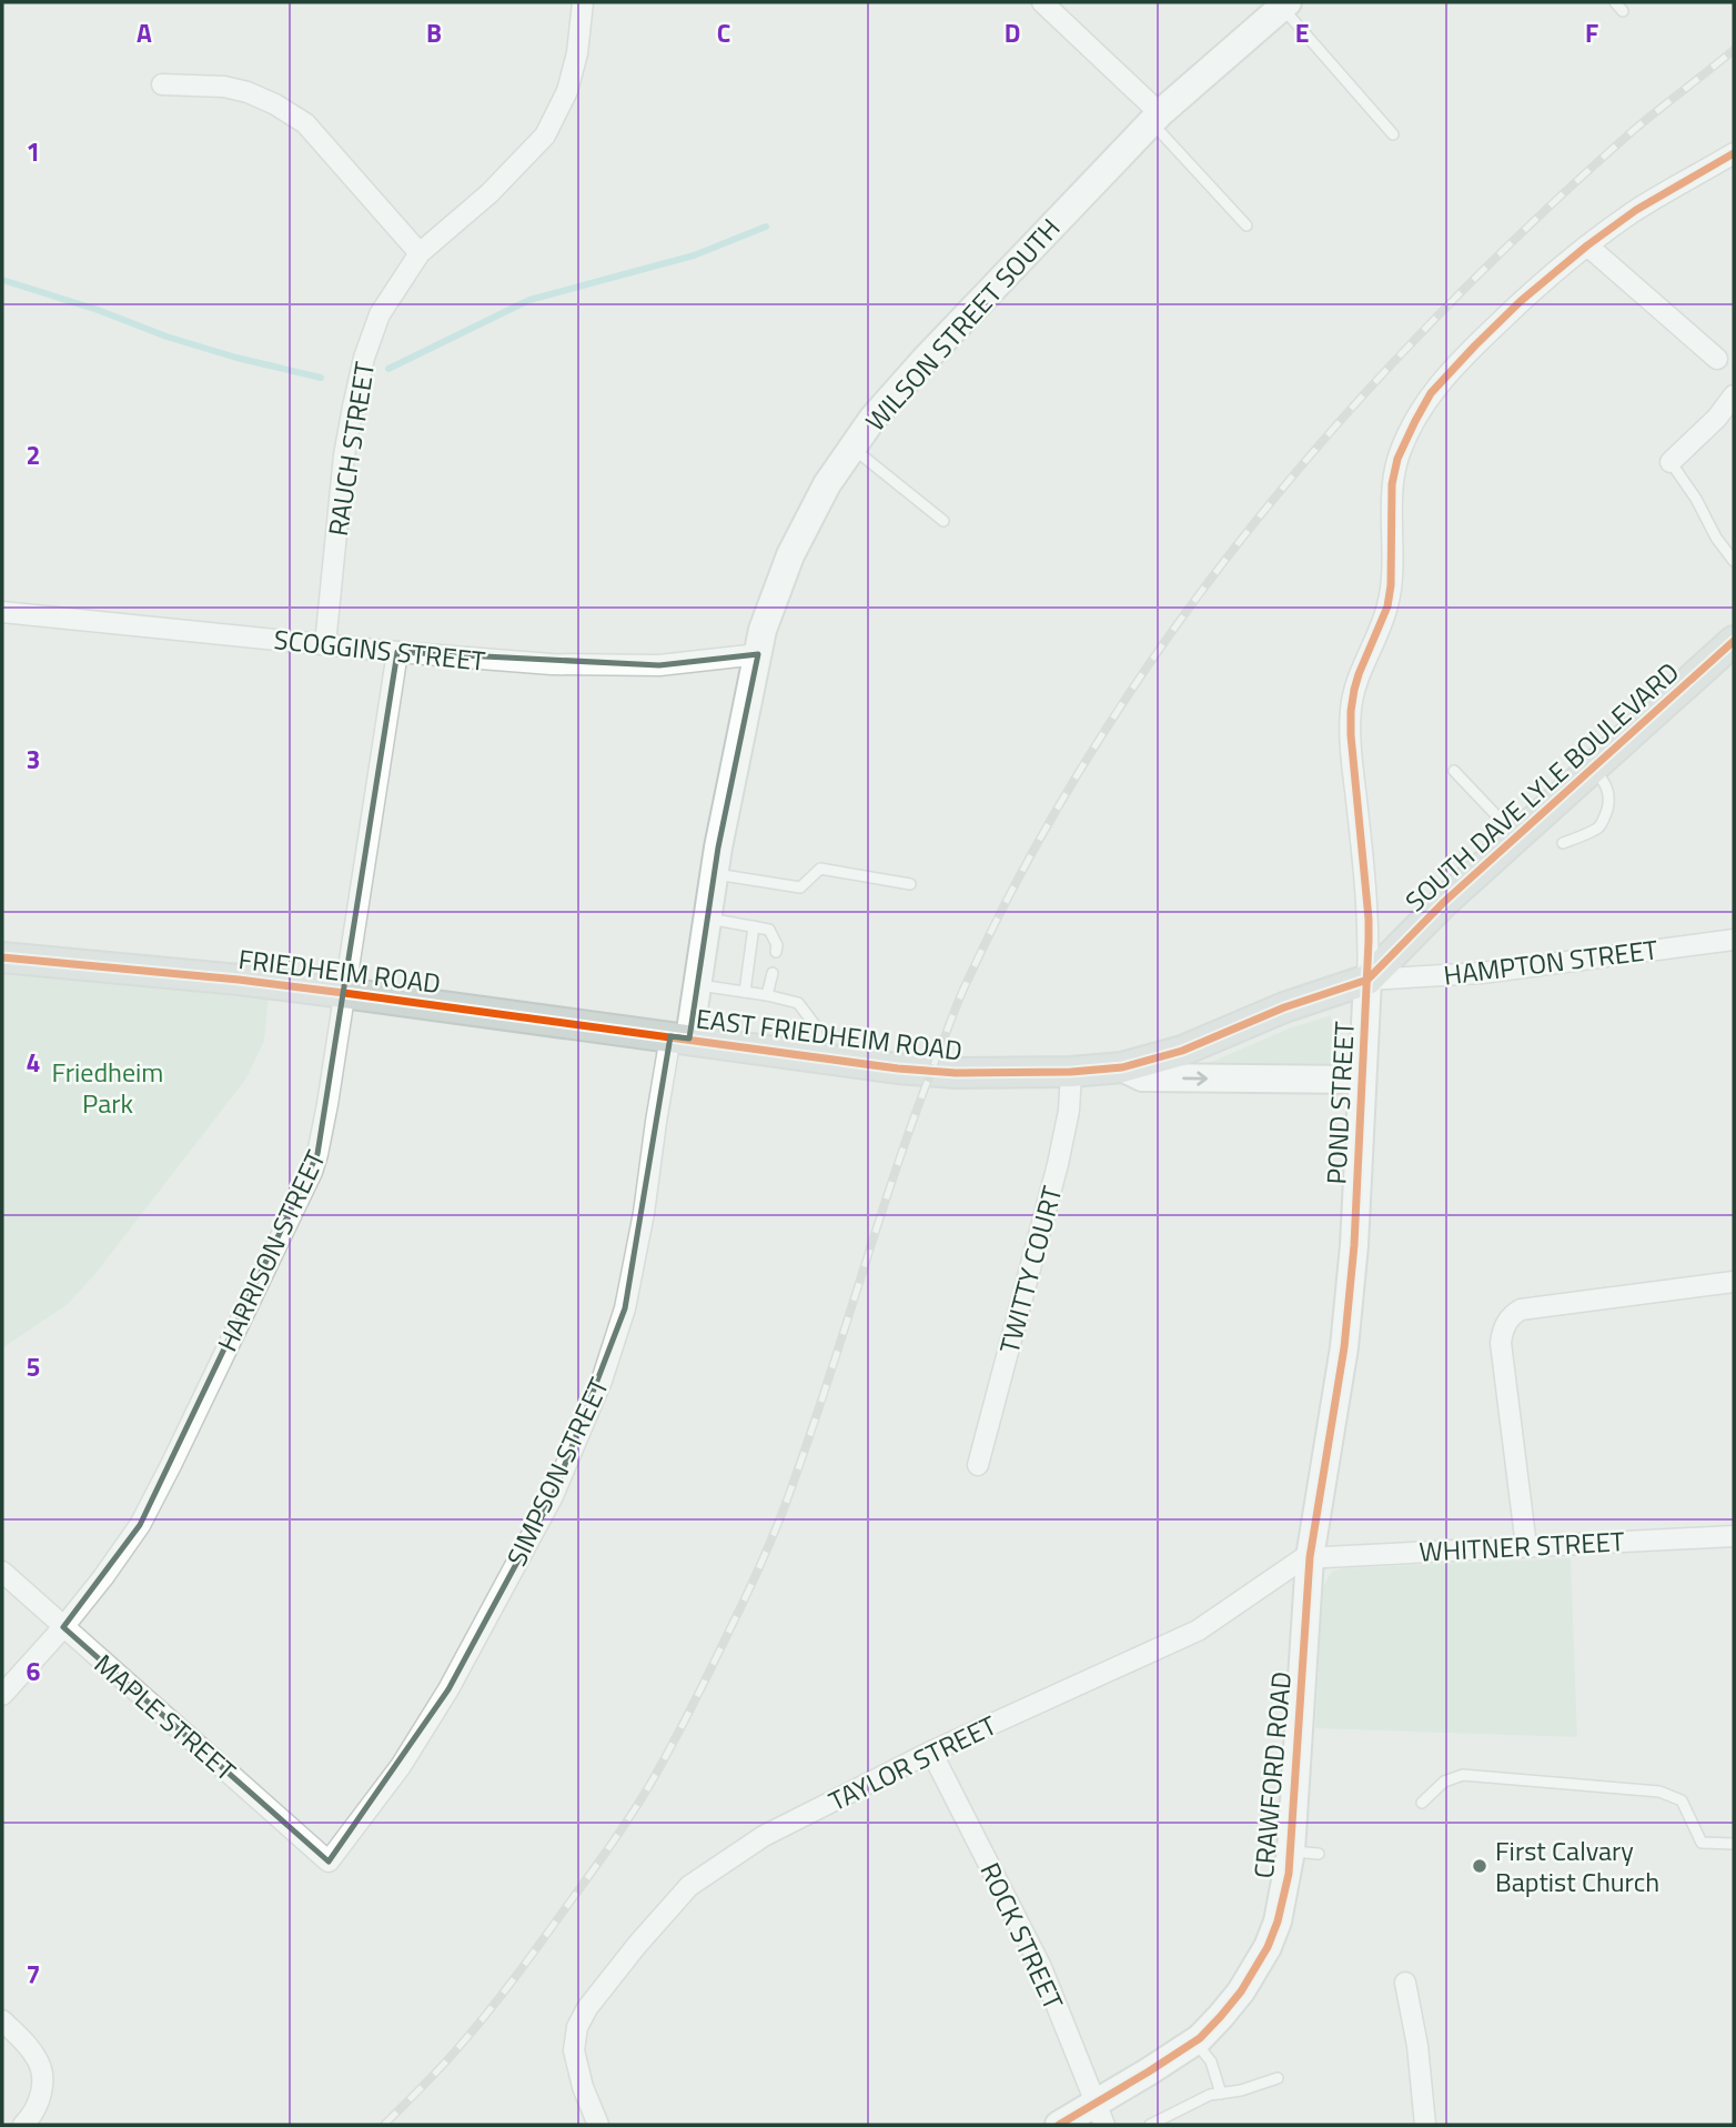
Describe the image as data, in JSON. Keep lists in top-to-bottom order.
{
  "streets": {
    "main road": ["SOUTH DAVE LYLE BOULEVARD", "FRIEDHEIM ROAD", "EAST FRIEDHEIM ROAD"],
    "street": [
      "WILSON STREET SOUTH",
      "RAUCH STREET",
      "SCOGGINS STREET",
      "HAMPTON STREET",
      "POND STREET",
      "HARRISON STREET",
      "TWITTY COURT",
      "SIMPSON STREET",
      "WHITNER STREET",
      "MAPLE STREET",
      "TAYLOR STREET",
      "CRAWFORD ROAD",
      "ROCK STREET"
    ]
  },
  "crossings": [
    ["WILSON STREET SOUTH", "SCOGGINS STREET"],
    ["WILSON STREET SOUTH", "FRIEDHEIM ROAD"],
    ["WILSON STREET SOUTH", "EAST FRIEDHEIM ROAD"],
    ["WILSON STREET SOUTH", "SIMPSON STREET"],
    ["RAUCH STREET", "SCOGGINS STREET"],
    ["SCOGGINS STREET", "HARRISON STREET"],
    ["SOUTH DAVE LYLE BOULEVARD", "HAMPTON STREET"],
    ["SOUTH DAVE LYLE BOULEVARD", "EAST FRIEDHEIM ROAD"],
    ["SOUTH DAVE LYLE BOULEVARD", "POND STREET"],
    ["HAMPTON STREET", "POND STREET"],
    ["FRIEDHEIM ROAD", "EAST FRIEDHEIM ROAD"],
    ["FRIEDHEIM ROAD", "HARRISON STREET"],
    ["FRIEDHEIM ROAD", "SIMPSON STREET"],
    ["EAST FRIEDHEIM ROAD", "POND STREET"],
    ["EAST FRIEDHEIM ROAD", "TWITTY COURT"],
    ["EAST FRIEDHEIM ROAD", "SIMPSON STREET"],
    ["POND STREET", "WHITNER STREET"],
    ["POND STREET", "TAYLOR STREET"],
    ["POND STREET", "CRAWFORD ROAD"],
    ["HARRISON STREET", "MAPLE STREET"],
    ["SIMPSON STREET", "MAPLE STREET"],
    ["WHITNER STREET", "TAYLOR STREET"],
    ["WHITNER STREET", "CRAWFORD ROAD"],
    ["TAYLOR STREET", "CRAWFORD ROAD"],
    ["TAYLOR STREET", "ROCK STREET"],
    ["CRAWFORD ROAD", "ROCK STREET"]
  ],
  "parks": ["Friedheim Park"],
  "places": ["First Calvary Baptist Church"],
  "grid": {
    "columns": [
      "A",
      "B",
      "C",
      "D",
      "E",
      "F"
    ],
    "rows": [
      "1",
      "2",
      "3",
      "4",
      "5",
      "6",
      "7"
    ]
  }
}
